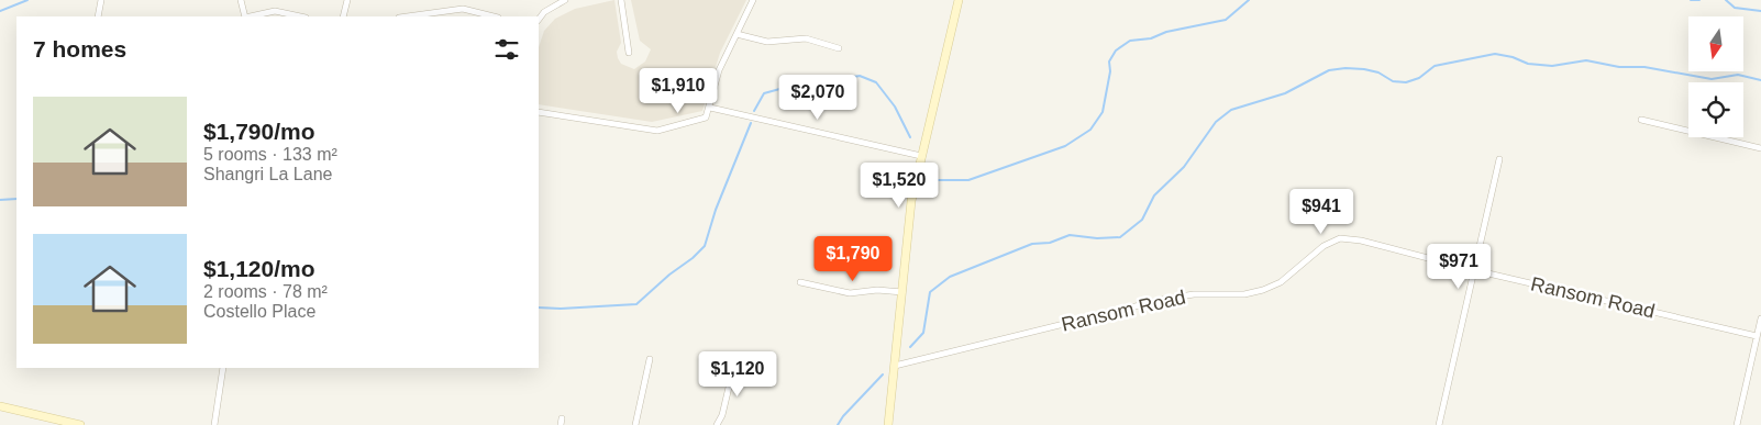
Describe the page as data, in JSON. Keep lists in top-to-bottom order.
{
  "streets": {
    "street": ["Ransom Road"]
  },
  "north": "bottom",
  "page": {
    "heading": "7 homes",
    "price": [
      "$1,910",
      "$2,070",
      "$1,520",
      "$941",
      "$1,790",
      "$971",
      "$1,120"
    ],
    "list": [
      {
        "name": "$1,790/mo",
        "note": "5 rooms · 133 m² · Shangri La Lane"
      },
      {
        "name": "$1,120/mo",
        "note": "2 rooms · 78 m² · Costello Place"
      }
    ]
  }
}
